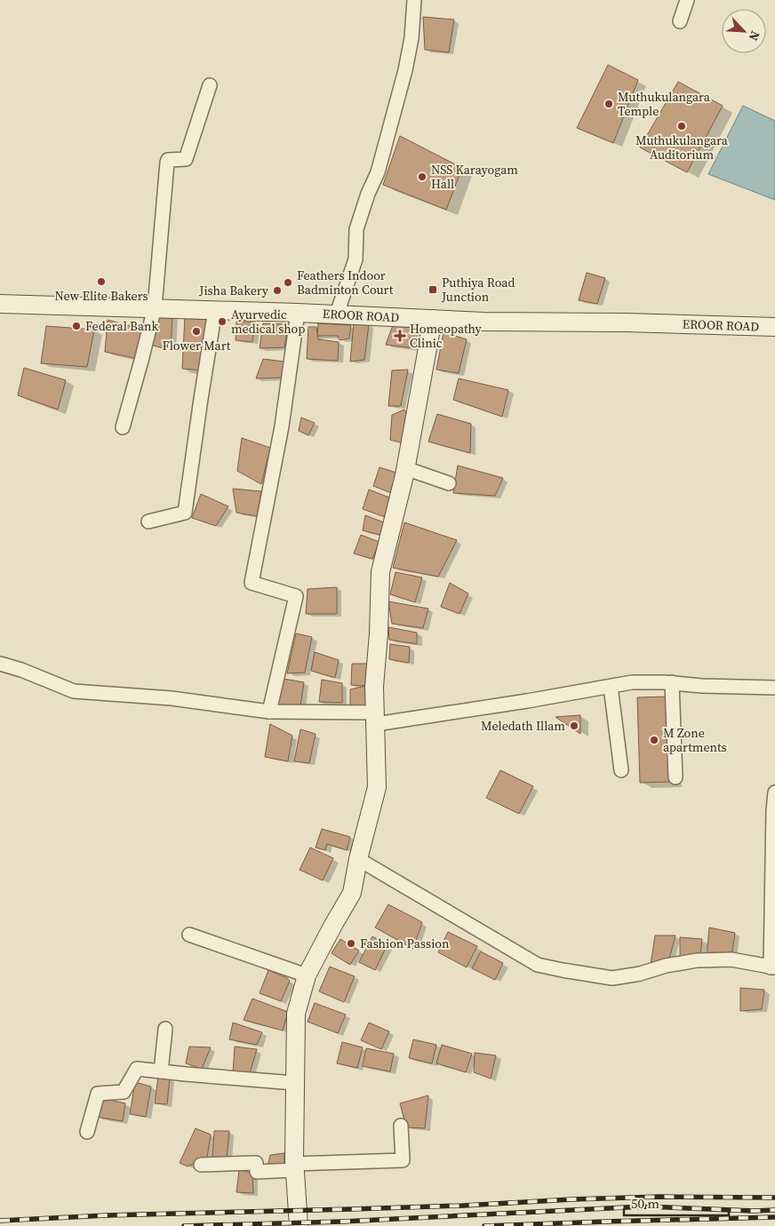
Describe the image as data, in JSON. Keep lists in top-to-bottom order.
{
  "streets": {
    "main road": ["EROOR ROAD"]
  },
  "places": {
    "other": [
      "Muthukulangara Temple",
      "Muthukulangara Auditorium",
      "NSS Karayogam Hall",
      "New Elite Bakers",
      "Feathers Indoor Badminton Court",
      "Jisha Bakery",
      "Ayurvedic medical shop",
      "Federal Bank",
      "Flower Mart",
      "Meledath Illam",
      "M Zone apartments",
      "Fashion Passion"
    ],
    "transit": ["Puthiya Road Junction"],
    "health": ["Homeopathy Clinic"]
  },
  "scale_bar": "50 m",
  "north": "bottom right"
}
